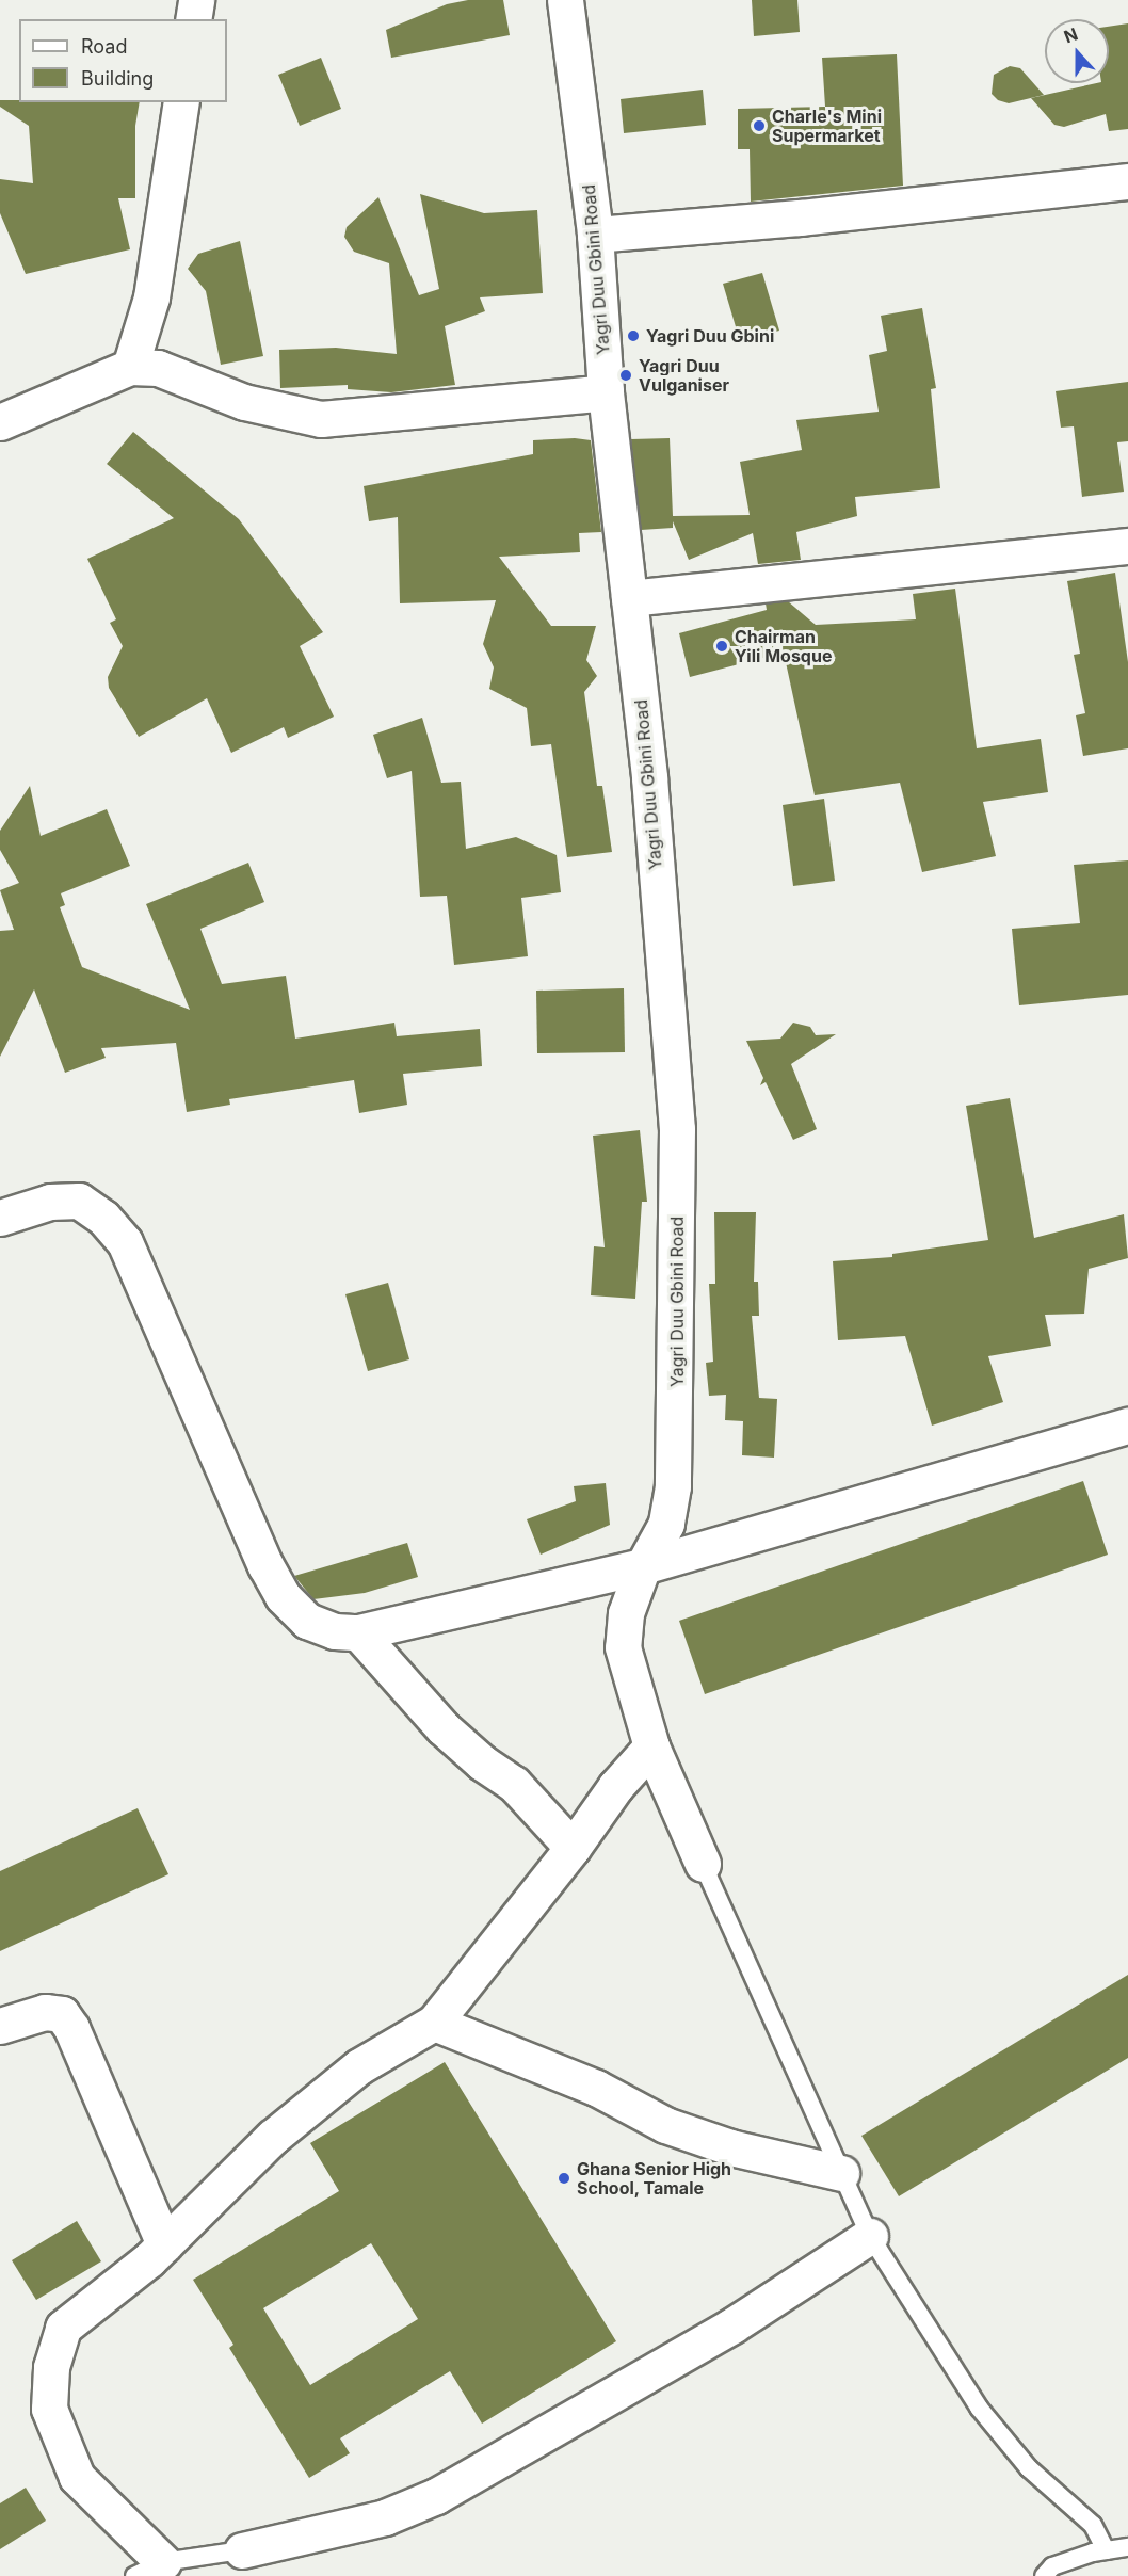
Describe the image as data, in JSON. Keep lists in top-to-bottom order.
{
  "streets": {
    "street": ["Yagri Duu Gbini Road"]
  },
  "places": [
    "Charle's Mini Supermarket",
    "Yagri Duu Gbini",
    "Yagri Duu Vulganiser",
    "Chairman Yili Mosque",
    "Ghana Senior High School, Tamale"
  ],
  "legend": ["Road", "Building"],
  "north": "top"
}
